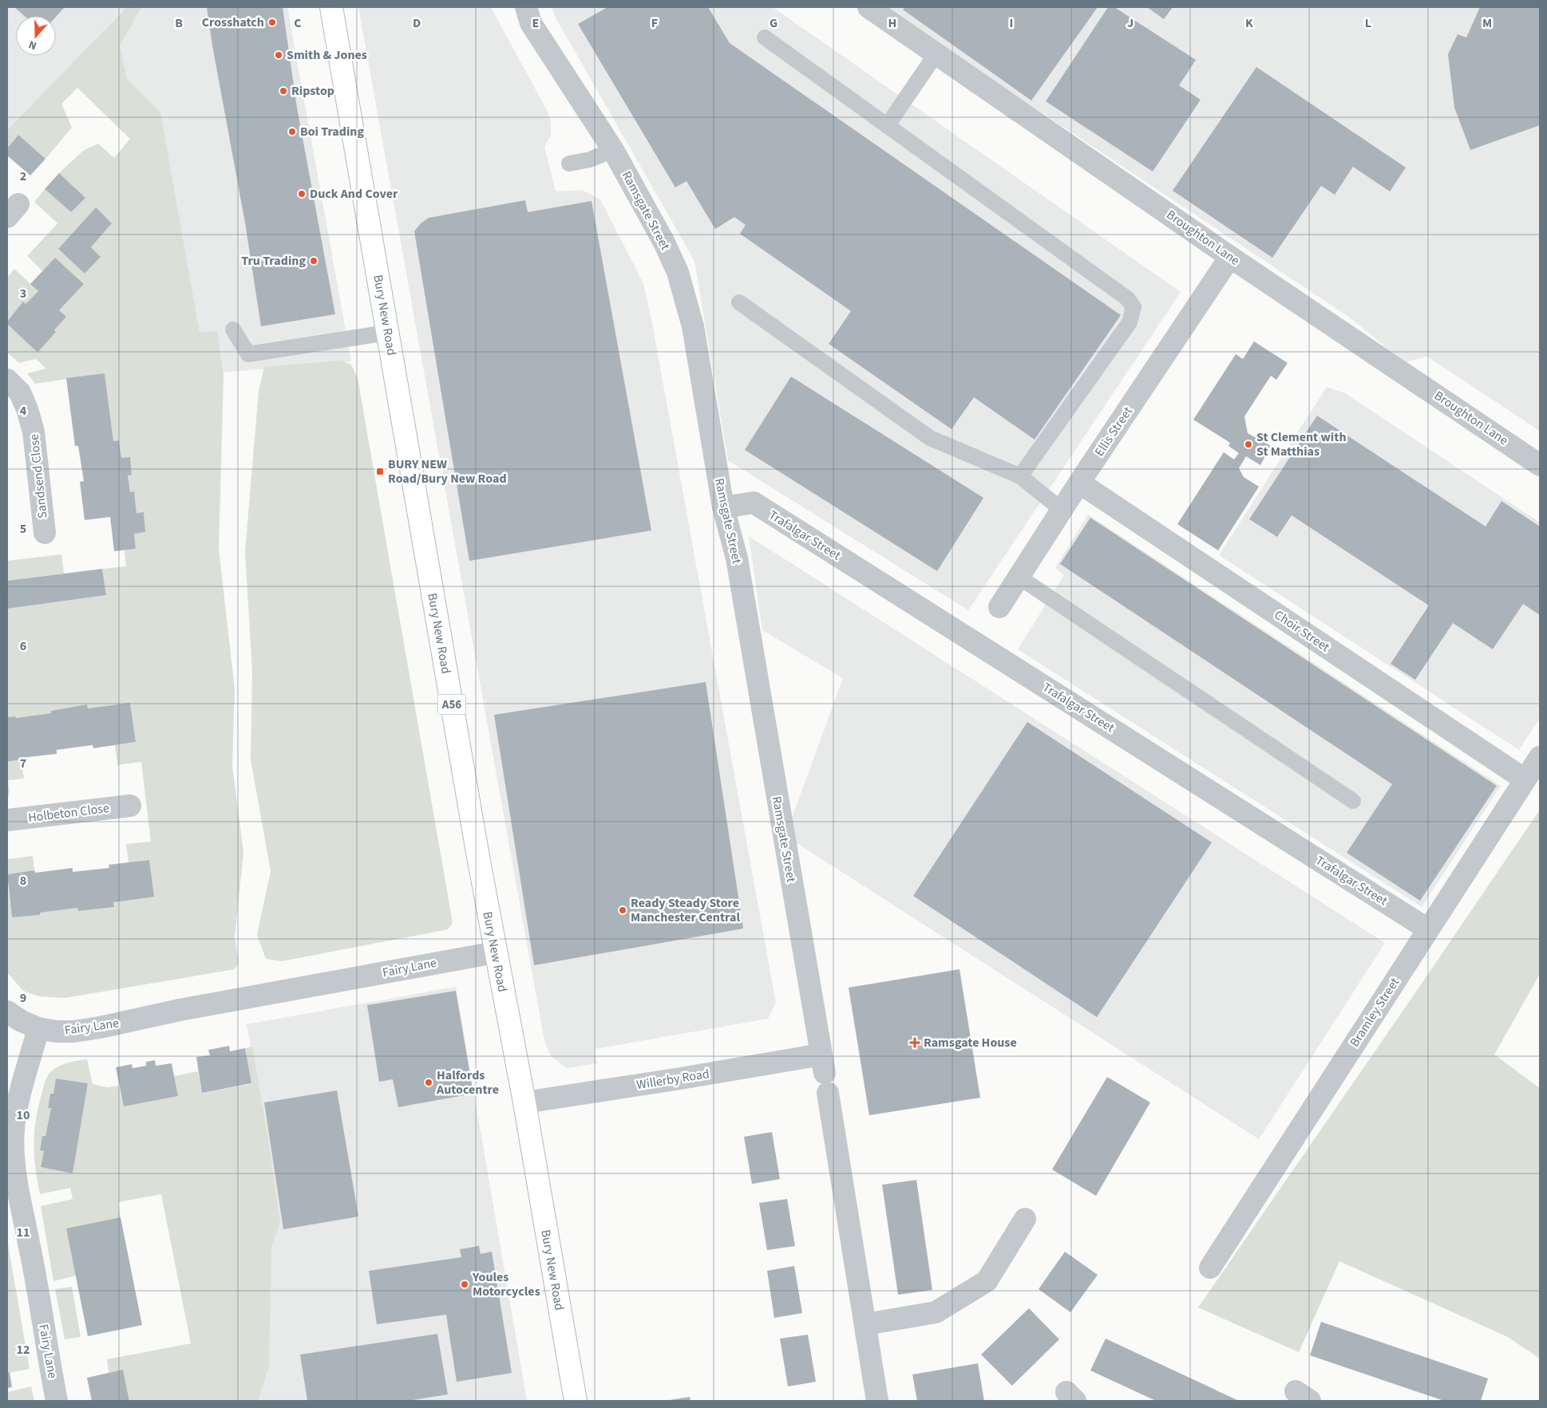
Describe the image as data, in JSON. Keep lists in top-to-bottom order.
{
  "streets": {
    "highway": ["Bury New Road", "A56"],
    "street": [
      "Ramsgate Street",
      "Broughton Lane",
      "Ellis Street",
      "Sandsend Close",
      "Trafalgar Street",
      "Choir Street",
      "Holbeton Close",
      "Fairy Lane",
      "Bramley Street",
      "Willerby Road"
    ]
  },
  "crossings": [
    ["Ramsgate Street", "Trafalgar Street"],
    ["Ramsgate Street", "Willerby Road"],
    ["Broughton Lane", "Ellis Street"],
    ["Bury New Road", "Fairy Lane"],
    ["Bury New Road", "Willerby Road"],
    ["Ellis Street", "Choir Street"],
    ["Trafalgar Street", "Bramley Street"],
    ["Choir Street", "Bramley Street"]
  ],
  "places": {
    "other": [
      "Crosshatch",
      "Smith & Jones",
      "Ripstop",
      "Boi Trading",
      "Duck And Cover",
      "Tru Trading",
      "St Clement with St Matthias",
      "Ready Steady Store Manchester Central",
      "Halfords Autocentre",
      "Youles Motorcycles"
    ],
    "transit": ["BURY NEW Road/Bury New Road"],
    "health": ["Ramsgate House"]
  },
  "north": "bottom",
  "grid": {
    "columns": [
      "B",
      "C",
      "D",
      "E",
      "F",
      "G",
      "H",
      "I",
      "J",
      "K",
      "L",
      "M"
    ],
    "rows": [
      "2",
      "3",
      "4",
      "5",
      "6",
      "7",
      "8",
      "9",
      "10",
      "11",
      "12"
    ]
  }
}
